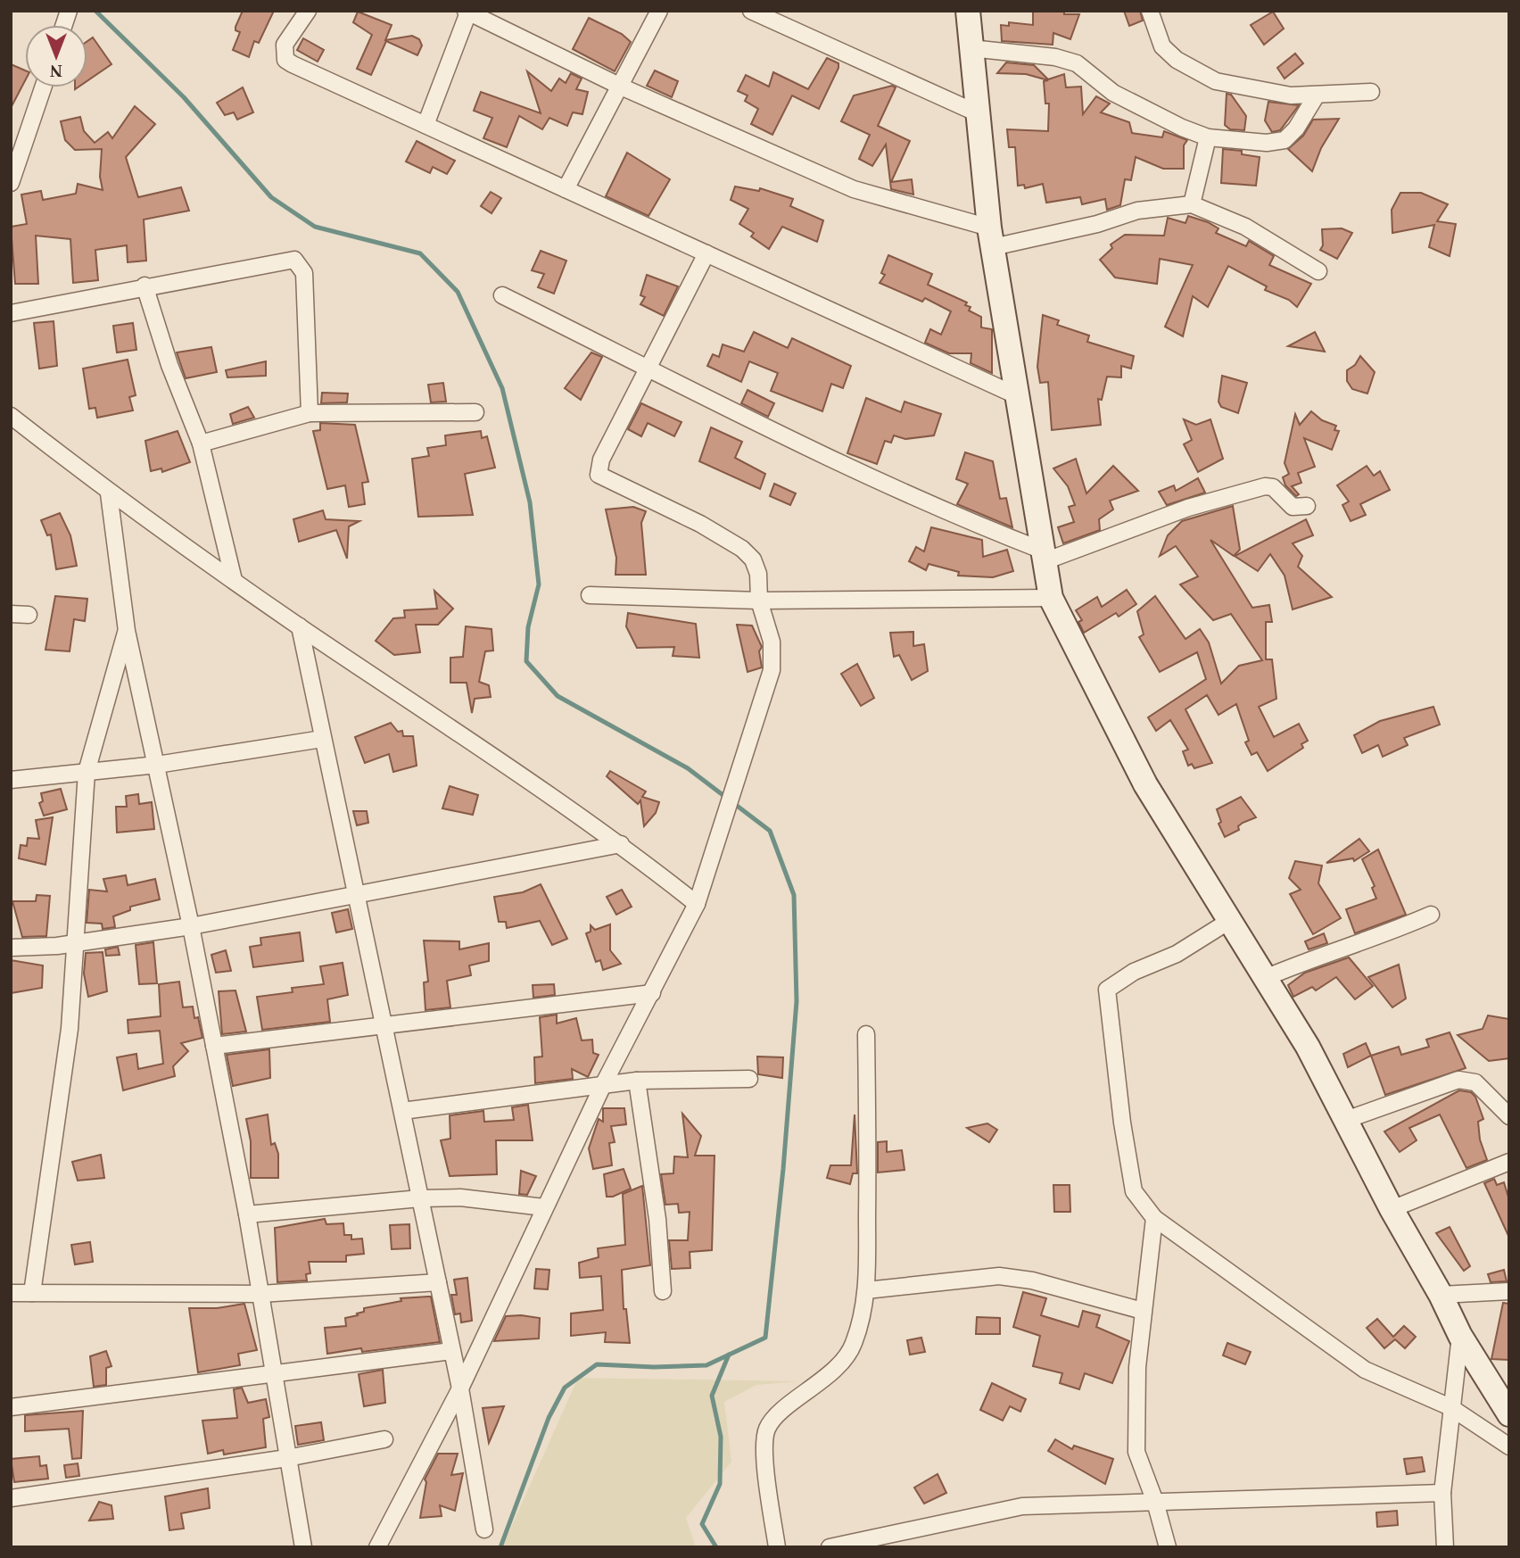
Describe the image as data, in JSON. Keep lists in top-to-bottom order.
{
  "north": "bottom"
}
